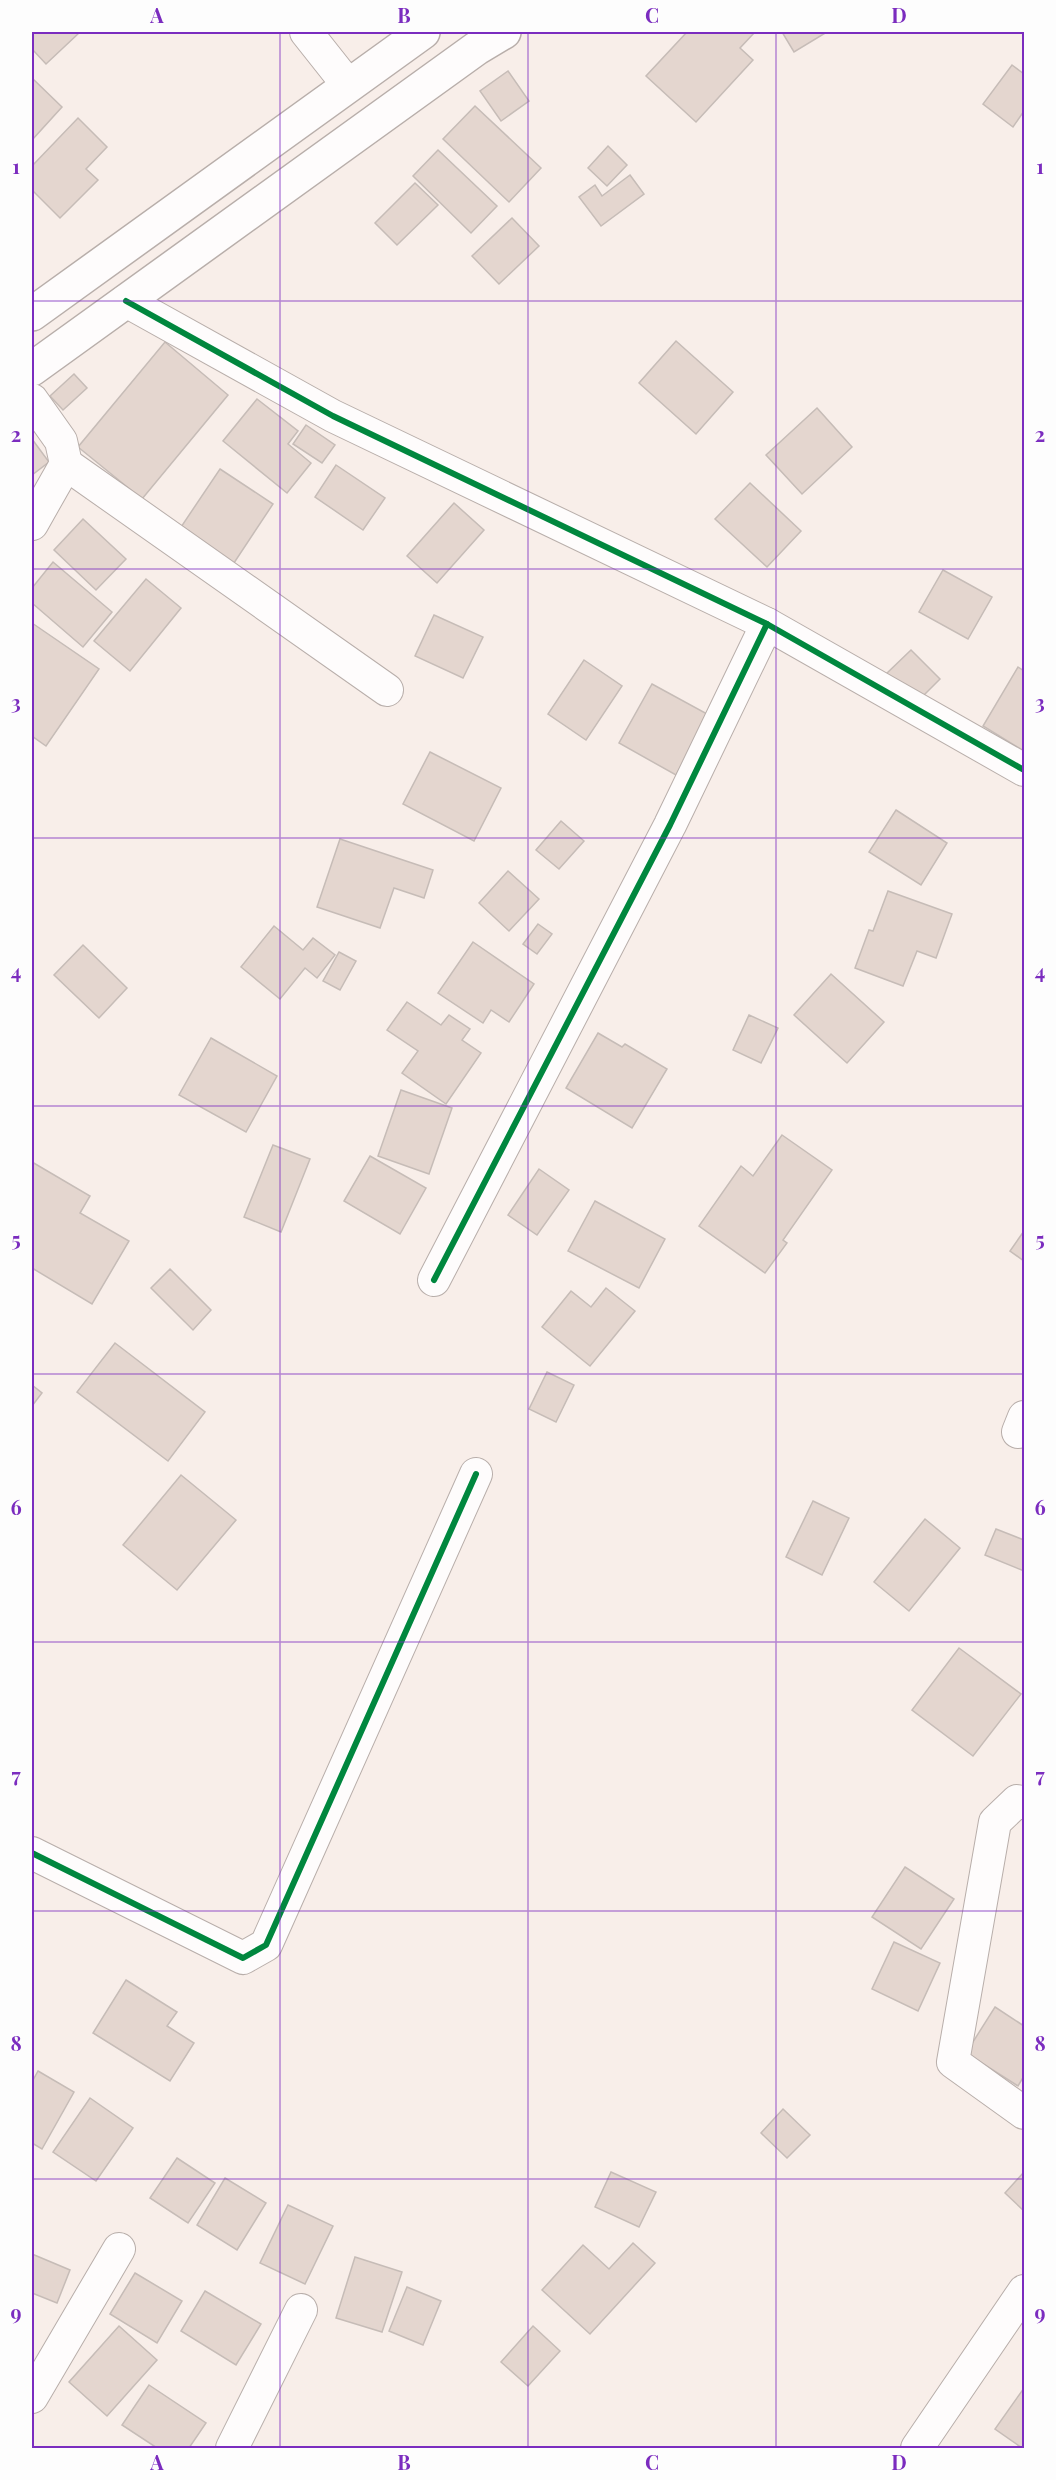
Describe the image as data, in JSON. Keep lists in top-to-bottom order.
{
  "grid": {
    "columns": [
      "A",
      "B",
      "C",
      "D"
    ],
    "rows": [
      "1",
      "2",
      "3",
      "4",
      "5",
      "6",
      "7",
      "8",
      "9"
    ]
  }
}
